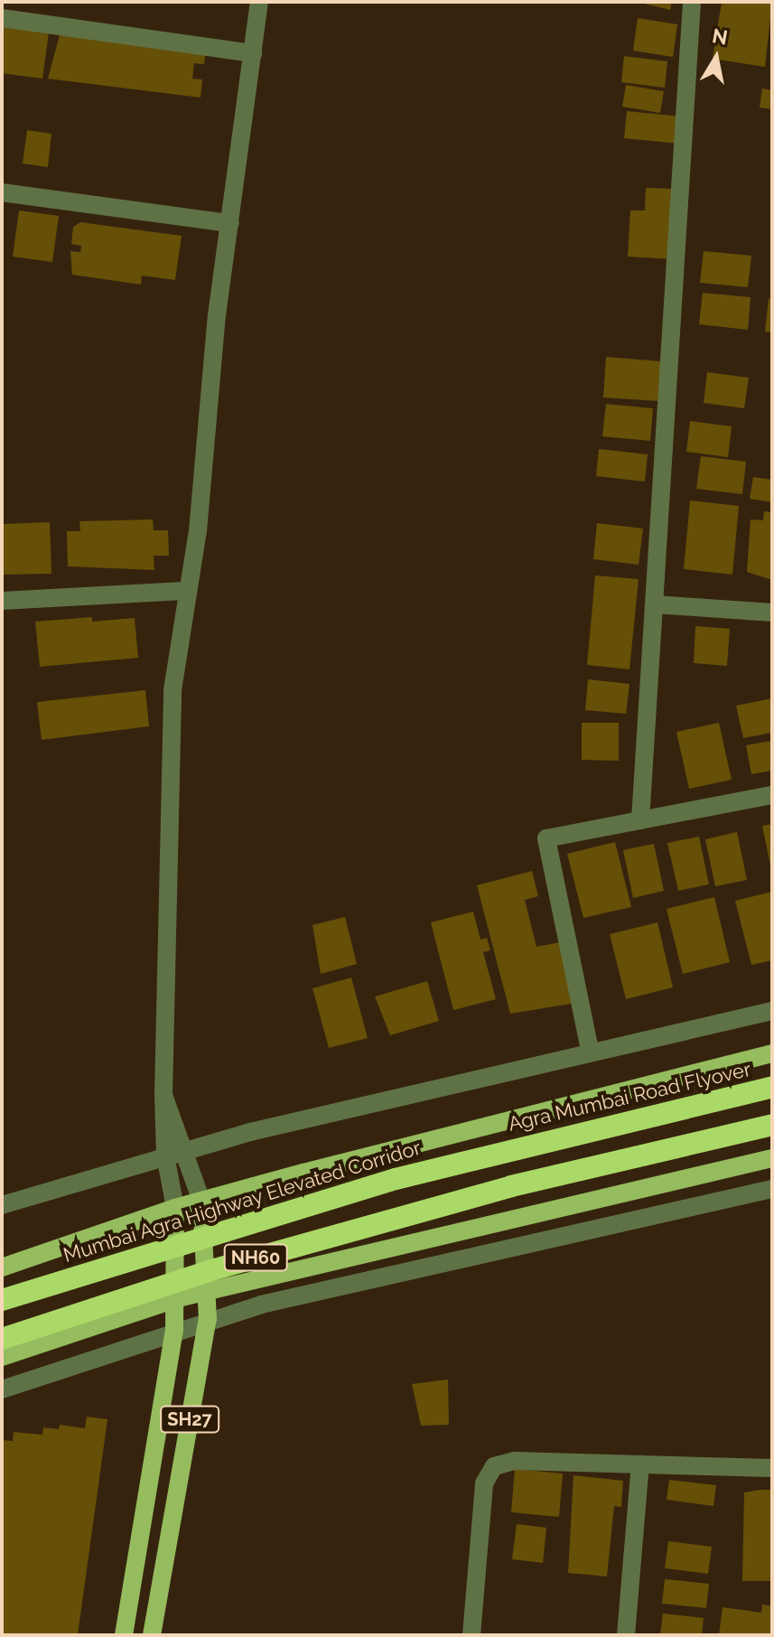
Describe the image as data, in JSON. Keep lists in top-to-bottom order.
{
  "streets": {
    "highway": ["Agra Mumbai Road Flyover", "Mumbai Agra Highway Elevated Corridor", "NH60"],
    "main road": ["SH27"]
  },
  "crossings": [
    ["Agra Mumbai Road Flyover", "Mumbai Agra Highway Elevated Corridor"]
  ],
  "north": "top"
}
